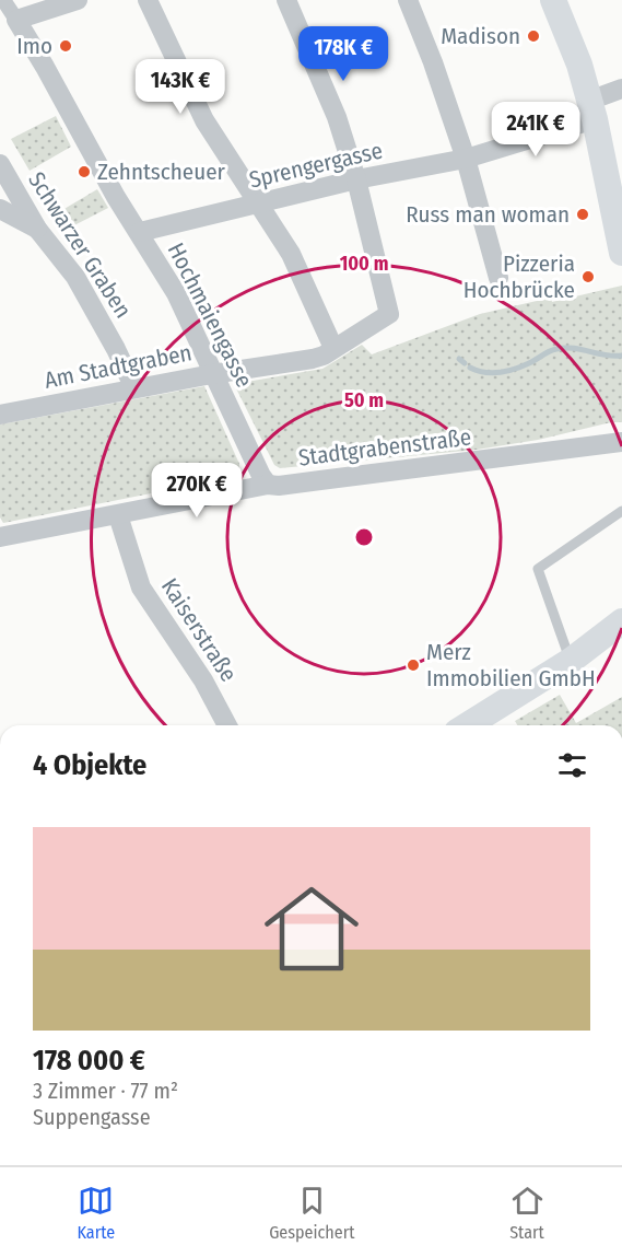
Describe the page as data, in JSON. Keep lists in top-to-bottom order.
{
  "streets": {
    "street": [
      "Sprengergasse",
      "Schwarzer Graben",
      "Hochmaiengasse",
      "Am Stadtgraben",
      "Stadtgrabenstraße",
      "Kaiserstraße"
    ]
  },
  "crossings": [
    ["Sprengergasse", "Hochmaiengasse"],
    ["Sprengergasse", "Am Stadtgraben"],
    ["Schwarzer Graben", "Am Stadtgraben"],
    ["Hochmaiengasse", "Am Stadtgraben"],
    ["Hochmaiengasse", "Stadtgrabenstraße"],
    ["Stadtgrabenstraße", "Kaiserstraße"]
  ],
  "places": [
    "Madison",
    "Imo",
    "Zehntscheuer",
    "Russ man woman",
    "Pizzeria Hochbrücke",
    "Merz Immobilien GmbH"
  ],
  "page": {
    "price": [
      "178K €",
      "143K €",
      "241K €",
      "270K €"
    ],
    "heading": "4 Objekte",
    "list": [
      {
        "name": "178 000 €",
        "note": "3 Zimmer · 77 m² · Suppengasse"
      }
    ],
    "tabs": ["Karte", "Gespeichert", "Start"]
  },
  "rings": ["100 m", "50 m"]
}
